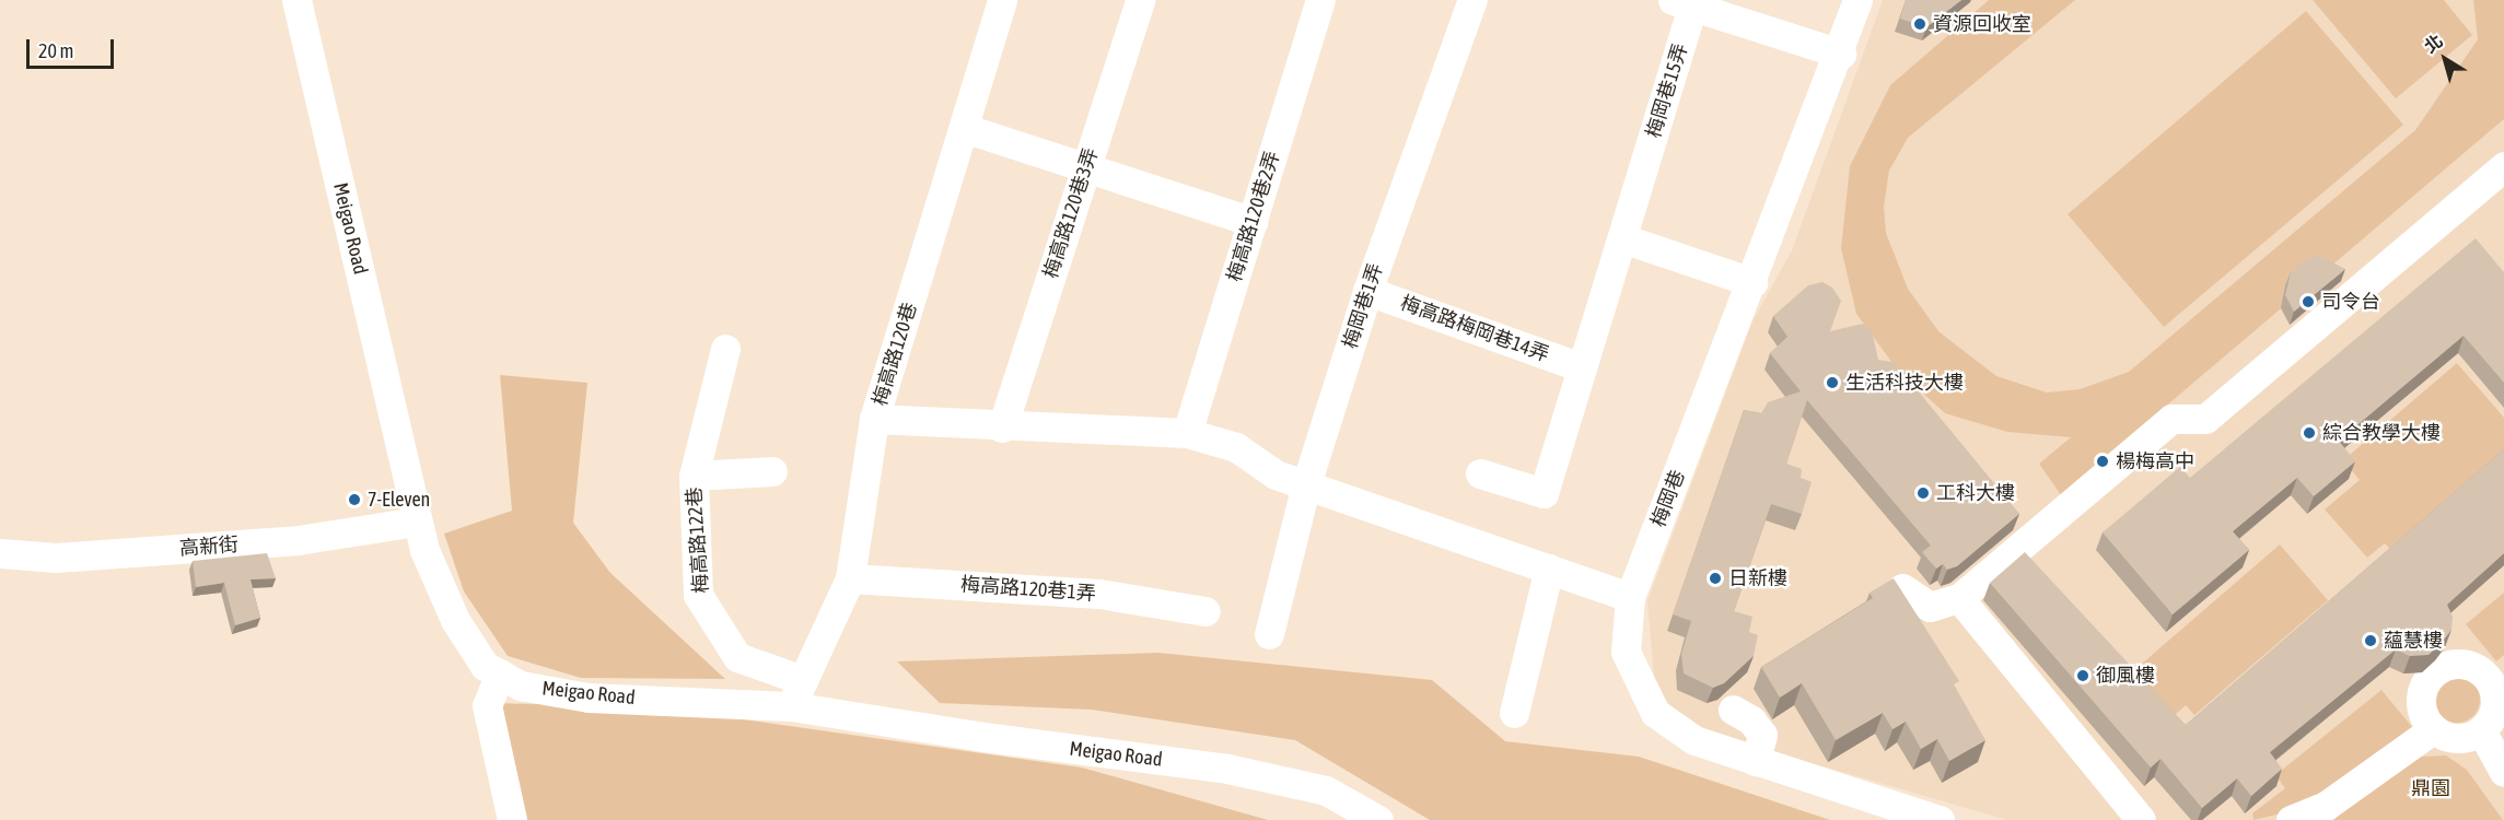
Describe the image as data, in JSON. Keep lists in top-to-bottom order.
{
  "streets": {
    "street": [
      "梅岡巷15弄",
      "梅高路120巷3弄",
      "梅高路120巷2弄",
      "Meigao Road",
      "梅岡巷1弄",
      "梅高路梅岡巷14弄",
      "梅高路120巷",
      "梅岡巷",
      "梅高路122巷",
      "高新街",
      "梅高路120巷1弄"
    ]
  },
  "crossings": [
    ["梅岡巷15弄", "梅岡巷"],
    ["Meigao Road", "梅高路120巷"],
    ["Meigao Road", "高新街"],
    ["梅岡巷1弄", "梅高路梅岡巷14弄"],
    ["梅高路120巷", "梅高路122巷"],
    ["梅高路120巷", "梅高路120巷1弄"]
  ],
  "parks": ["鼎園"],
  "places": [
    "資源回收室",
    "司令台",
    "生活科技大樓",
    "綜合教學大樓",
    "楊梅高中",
    "工科大樓",
    "7-Eleven",
    "日新樓",
    "蘊慧樓",
    "御風樓"
  ],
  "scale_bar": "20 m",
  "north": "top left"
}
